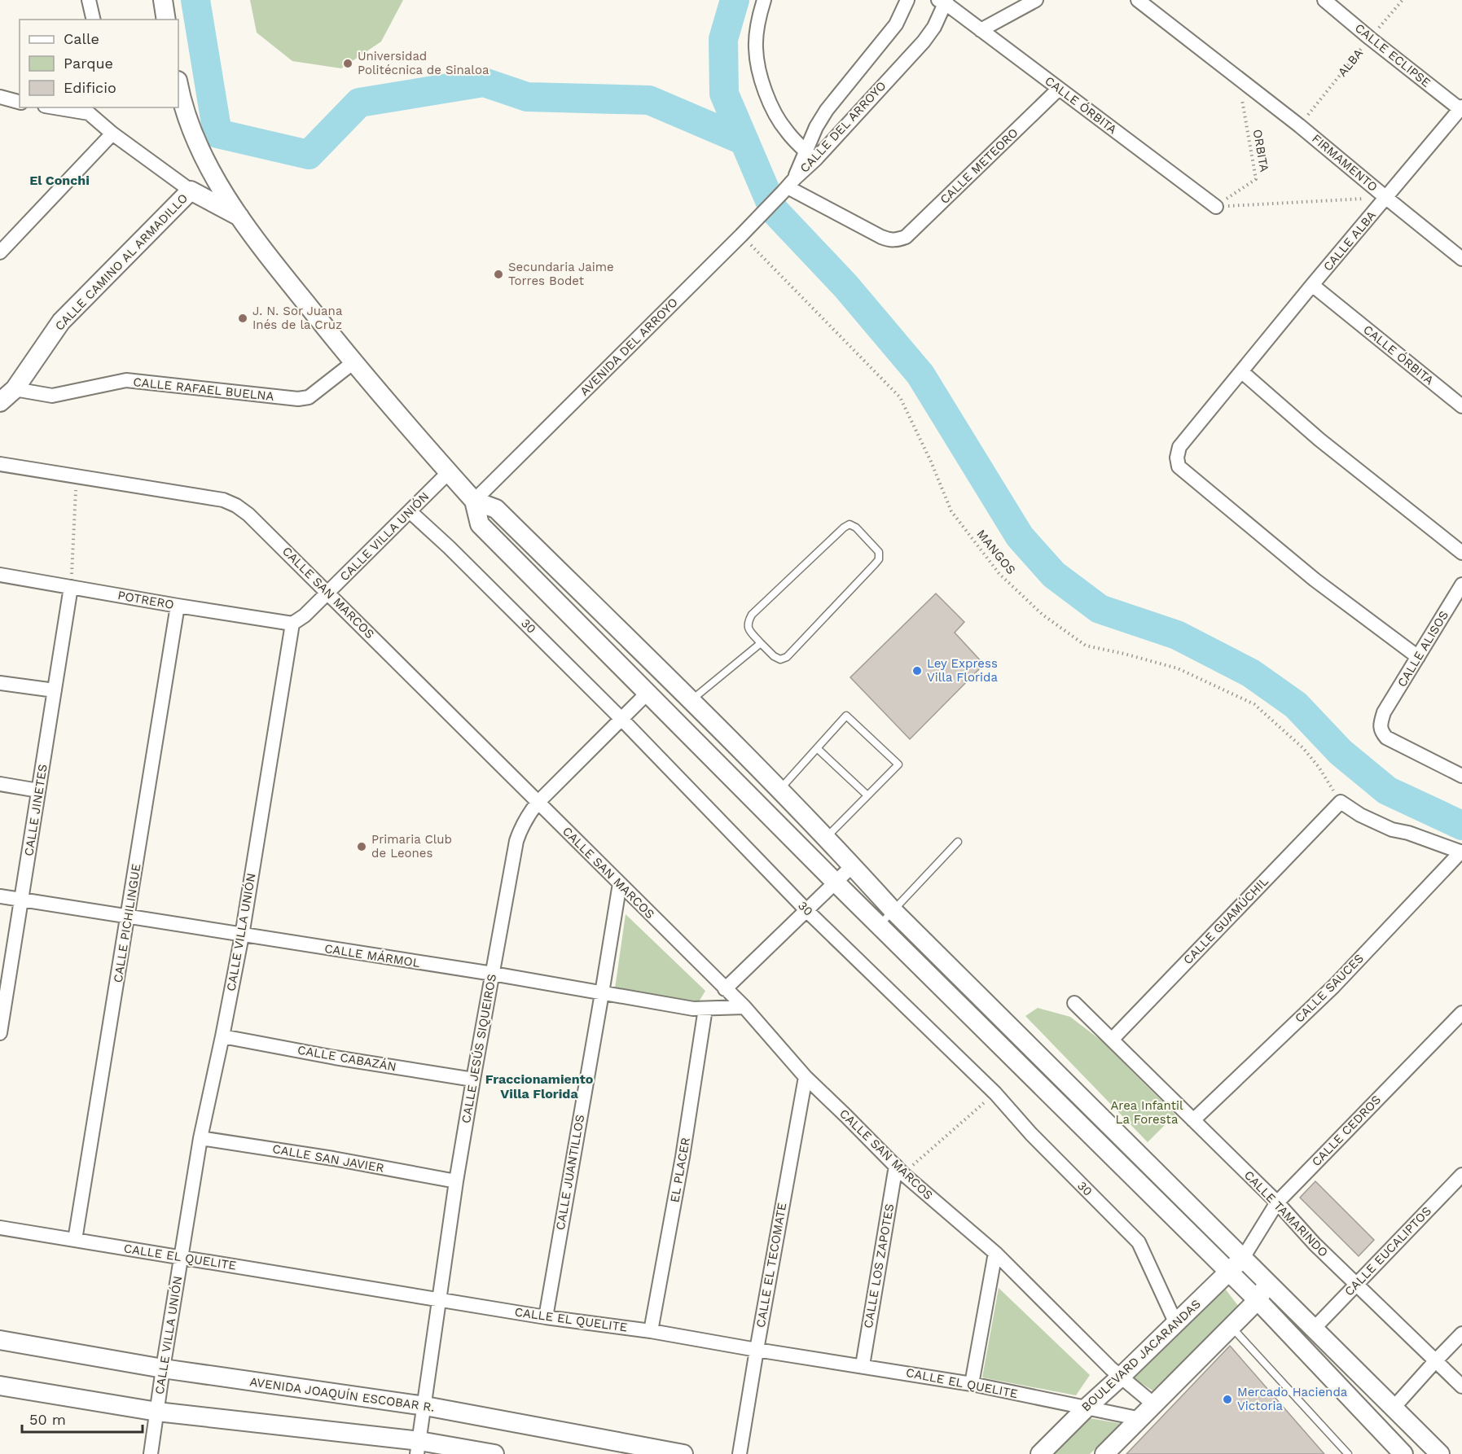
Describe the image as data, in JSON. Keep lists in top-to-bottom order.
{
  "streets": {
    "street": [
      "CALLE ECLIPSE",
      "CALLE ÓRBITA",
      "CALLE DEL ARROYO",
      "FIRMAMENTO",
      "CALLE METEORO",
      "CALLE ALBA",
      "CALLE CAMINO AL ARMADILLO",
      "AVENIDA DEL ARROYO",
      "CALLE RAFAEL BUELNA",
      "CALLE VILLA UNIÓN",
      "CALLE SAN MARCOS",
      "POTRERO",
      "30",
      "CALLE ALISOS",
      "CALLE JINETES",
      "CALLE GUAMÚCHIL",
      "CALLE PICHILINGUE",
      "CALLE MÁRMOL",
      "CALLE SAUCES",
      "CALLE JESÚS SIQUEIROS",
      "CALLE CABAZÁN",
      "CALLE CEDROS",
      "CALLE SAN JAVIER",
      "EL PLACER",
      "CALLE JUANTILLOS",
      "CALLE TAMARINDO",
      "CALLE EUCALIPTOS",
      "CALLE EL QUELITE",
      "CALLE EL TECOMATE",
      "CALLE LOS ZAPOTES",
      "BOULEVARD JACARANDAS",
      "AVENIDA JOAQUÍN ESCOBAR R."
    ],
    "path": ["ALBA", "ORBITA", "MANGOS"]
  },
  "crossings": [
    ["CALLE ECLIPSE", "ALBA"],
    ["CALLE ECLIPSE", "CALLE ALBA"],
    ["ALBA", "FIRMAMENTO"],
    ["CALLE ÓRBITA", "CALLE DEL ARROYO"],
    ["CALLE ÓRBITA", "ORBITA"],
    ["CALLE ÓRBITA", "FIRMAMENTO"],
    ["CALLE ÓRBITA", "CALLE METEORO"],
    ["CALLE ÓRBITA", "CALLE ALBA"],
    ["CALLE DEL ARROYO", "CALLE METEORO"],
    ["CALLE DEL ARROYO", "AVENIDA DEL ARROYO"],
    ["ORBITA", "FIRMAMENTO"],
    ["FIRMAMENTO", "CALLE ALBA"],
    ["CALLE METEORO", "AVENIDA DEL ARROYO"],
    ["CALLE ALBA", "CALLE ALISOS"],
    ["CALLE CAMINO AL ARMADILLO", "CALLE RAFAEL BUELNA"],
    ["AVENIDA DEL ARROYO", "MANGOS"],
    ["CALLE VILLA UNIÓN", "CALLE SAN MARCOS"],
    ["CALLE VILLA UNIÓN", "POTRERO"],
    ["CALLE VILLA UNIÓN", "30"],
    ["CALLE VILLA UNIÓN", "CALLE MÁRMOL"],
    ["CALLE VILLA UNIÓN", "CALLE CABAZÁN"],
    ["CALLE VILLA UNIÓN", "CALLE SAN JAVIER"],
    ["CALLE VILLA UNIÓN", "CALLE EL QUELITE"],
    ["CALLE VILLA UNIÓN", "AVENIDA JOAQUÍN ESCOBAR R."],
    ["MANGOS", "CALLE GUAMÚCHIL"],
    ["CALLE SAN MARCOS", "CALLE MÁRMOL"],
    ["CALLE SAN MARCOS", "CALLE JESÚS SIQUEIROS"],
    ["CALLE SAN MARCOS", "CALLE JUANTILLOS"],
    ["CALLE SAN MARCOS", "CALLE EL TECOMATE"],
    ["CALLE SAN MARCOS", "CALLE LOS ZAPOTES"],
    ["CALLE SAN MARCOS", "BOULEVARD JACARANDAS"],
    ["POTRERO", "CALLE JINETES"],
    ["POTRERO", "CALLE PICHILINGUE"],
    ["30", "CALLE JESÚS SIQUEIROS"],
    ["30", "BOULEVARD JACARANDAS"],
    ["CALLE JINETES", "CALLE MÁRMOL"],
    ["CALLE GUAMÚCHIL", "CALLE TAMARINDO"],
    ["CALLE PICHILINGUE", "CALLE MÁRMOL"],
    ["CALLE PICHILINGUE", "CALLE EL QUELITE"],
    ["CALLE MÁRMOL", "CALLE JESÚS SIQUEIROS"],
    ["CALLE MÁRMOL", "EL PLACER"],
    ["CALLE MÁRMOL", "CALLE JUANTILLOS"],
    ["CALLE SAUCES", "CALLE TAMARINDO"],
    ["CALLE JESÚS SIQUEIROS", "CALLE CABAZÁN"],
    ["CALLE JESÚS SIQUEIROS", "CALLE SAN JAVIER"],
    ["CALLE JESÚS SIQUEIROS", "CALLE EL QUELITE"],
    ["CALLE JESÚS SIQUEIROS", "AVENIDA JOAQUÍN ESCOBAR R."],
    ["CALLE CEDROS", "CALLE TAMARINDO"],
    ["CALLE CEDROS", "BOULEVARD JACARANDAS"],
    ["EL PLACER", "CALLE EL QUELITE"],
    ["CALLE JUANTILLOS", "CALLE EL QUELITE"],
    ["CALLE TAMARINDO", "CALLE EUCALIPTOS"],
    ["CALLE EL QUELITE", "CALLE EL TECOMATE"],
    ["CALLE EL QUELITE", "CALLE LOS ZAPOTES"],
    ["CALLE EL QUELITE", "BOULEVARD JACARANDAS"]
  ],
  "districts": ["El Conchi", "Fraccionamiento Villa Florida"],
  "parks": ["Area Infantil La Foresta"],
  "places": [
    "Universidad Politécnica de Sinaloa",
    "Secundaria Jaime Torres Bodet",
    "J. N. Sor Juana Inés de la Cruz",
    "Ley Express Villa Florida",
    "Primaria Club de Leones",
    "Mercado Hacienda Victoria"
  ],
  "legend": ["Calle", "Parque", "Edificio"],
  "scale_bar": "50 m"
}
